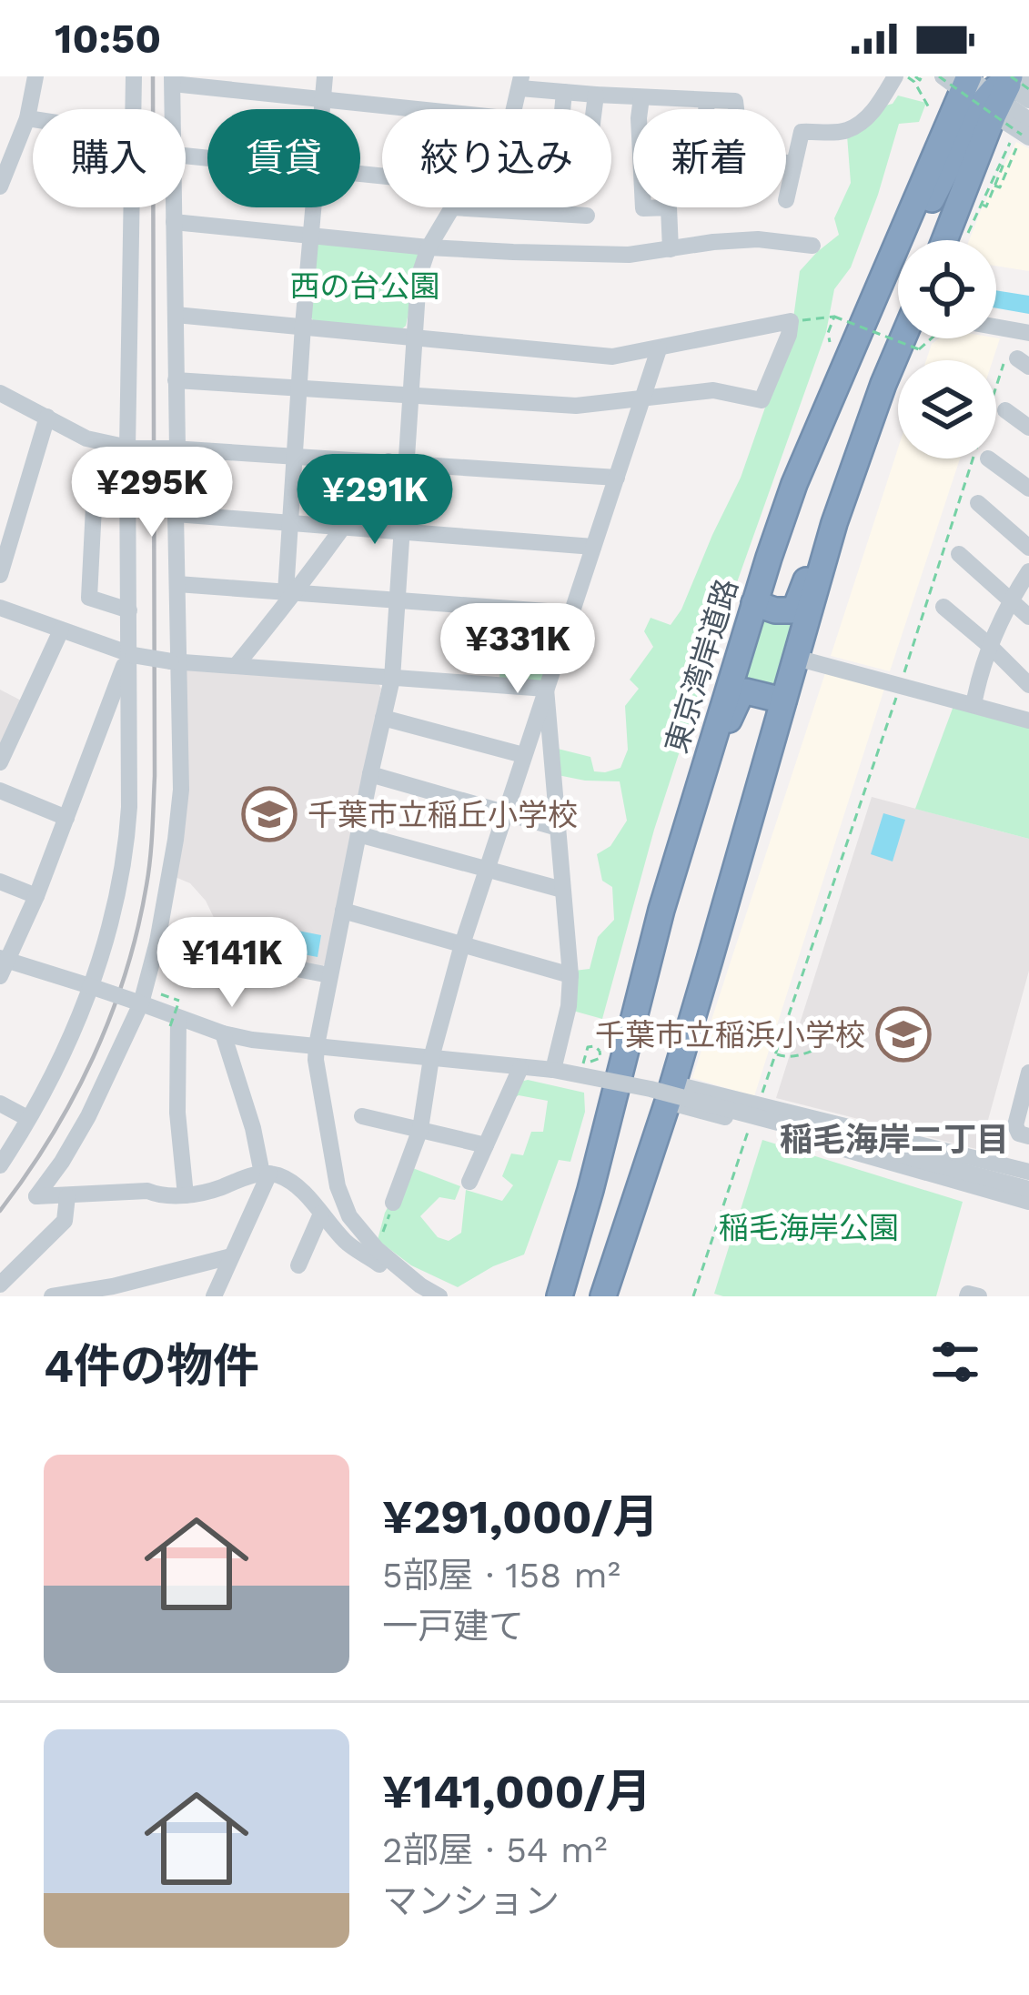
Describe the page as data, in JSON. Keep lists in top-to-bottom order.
{
  "streets": {
    "highway": ["東京湾岸道路"]
  },
  "districts": ["稲毛海岸二丁目"],
  "parks": ["西の台公園", "稲毛海岸公園"],
  "places": {
    "school or university": ["千葉市立稲丘小学校", "千葉市立稲浜小学校"]
  },
  "page": {
    "status": "10:50",
    "chip": [
      "購入",
      "賃貸",
      "絞り込み",
      "新着"
    ],
    "price": [
      "¥295K",
      "¥291K",
      "¥331K",
      "¥141K"
    ],
    "heading": "4件の物件",
    "list": [
      {
        "name": "¥291,000/月",
        "note": "5部屋 · 158 m² · 一戸建て"
      },
      {
        "name": "¥141,000/月",
        "note": "2部屋 · 54 m² · マンション"
      }
    ]
  }
}
